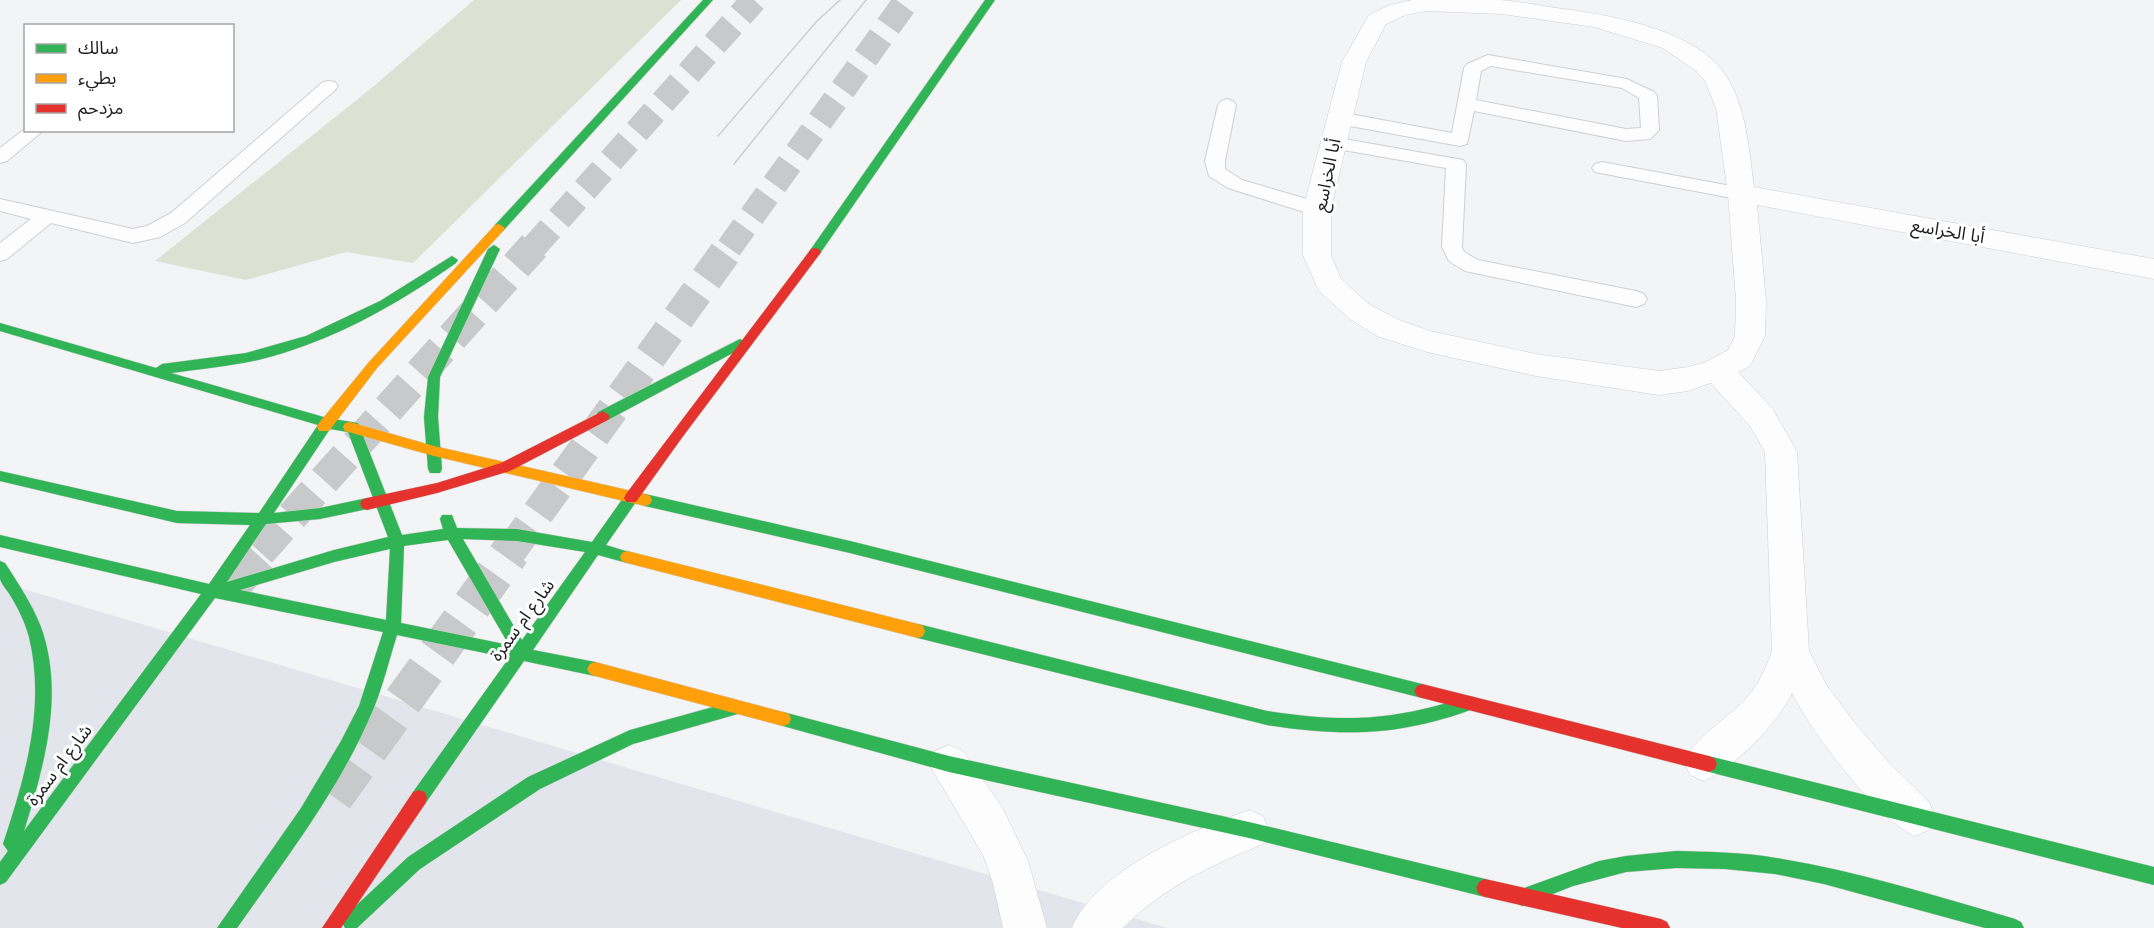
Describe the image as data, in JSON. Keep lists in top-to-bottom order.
{
  "streets": {
    "street": ["أبا الخراسع", "شارع ام سمرة"]
  },
  "legend": ["سالك", "بطيء", "مزدحم"]
}
